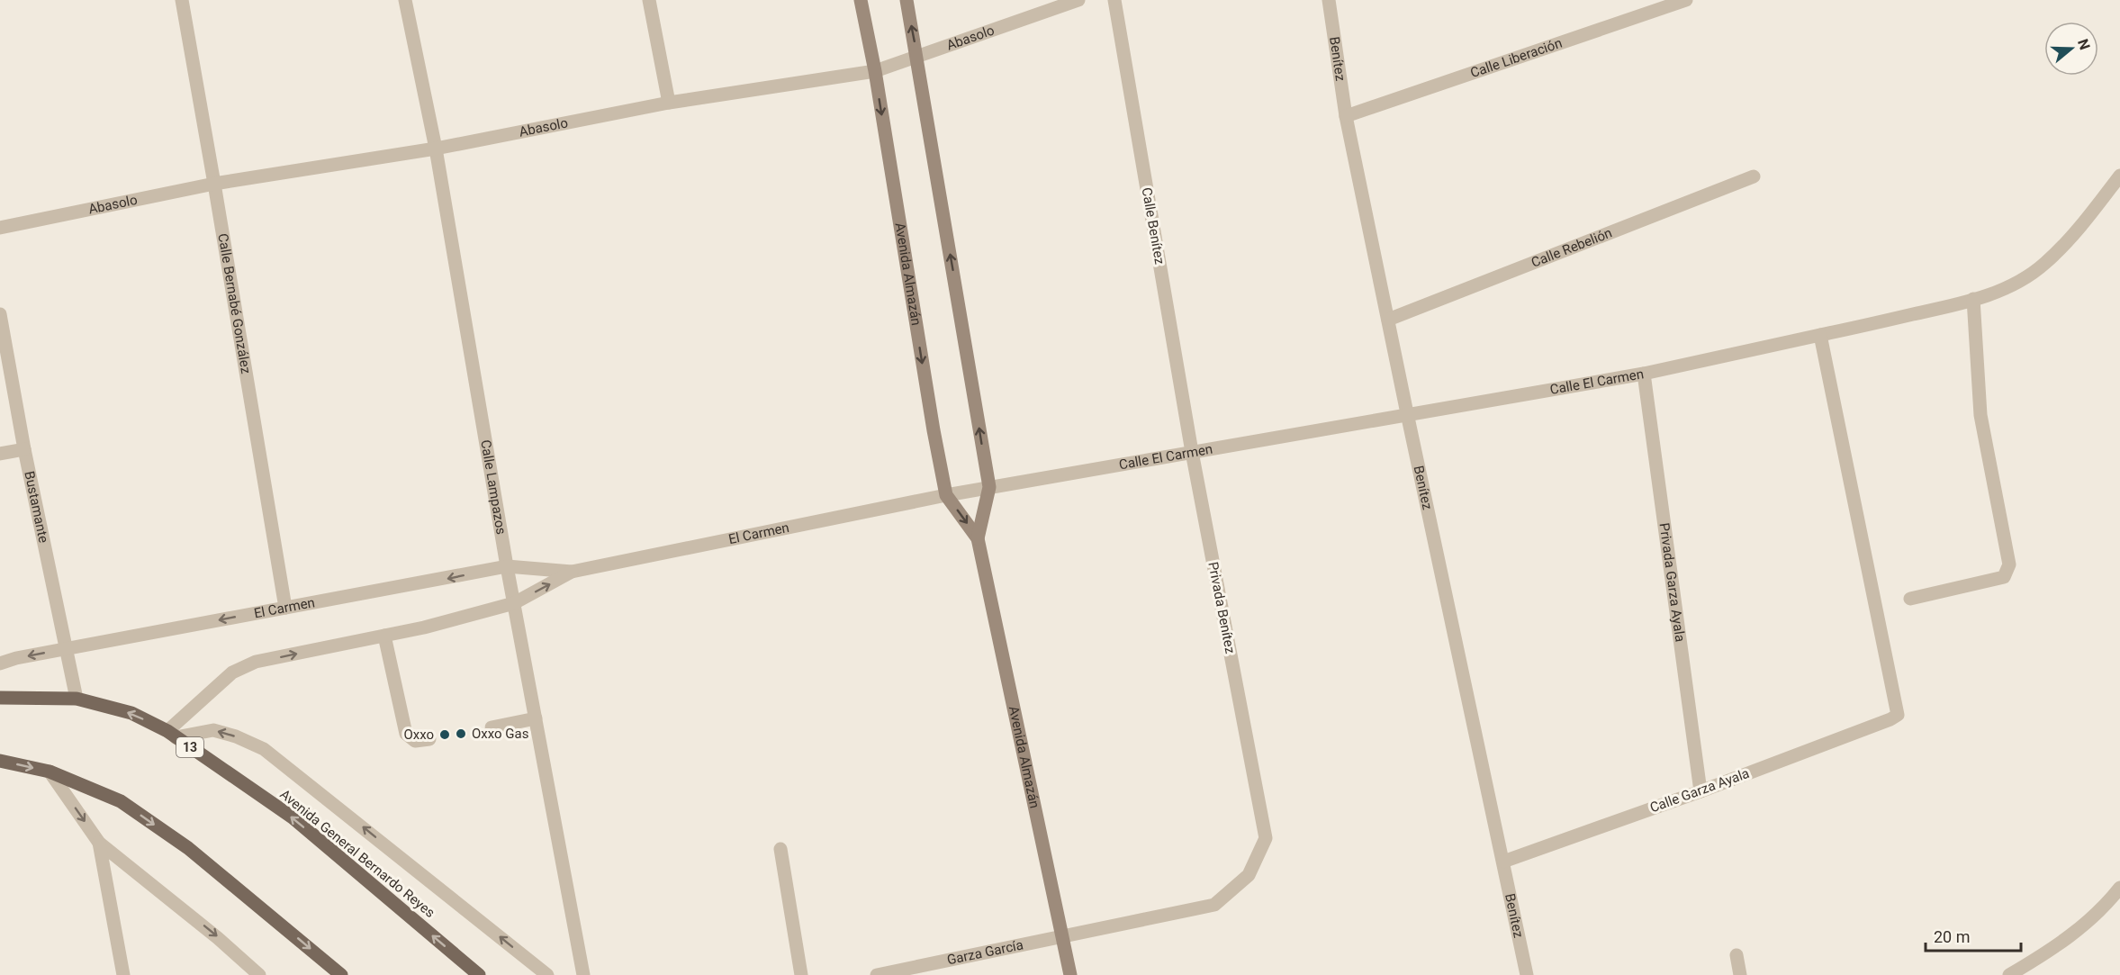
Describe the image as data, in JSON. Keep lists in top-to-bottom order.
{
  "streets": {
    "main road": ["Avenida Almazán", "13", "Avenida General Bernardo Reyes"],
    "street": [
      "Abasolo",
      "Calle Liberación",
      "Benítez",
      "Calle Benítez",
      "Calle Rebelión",
      "Calle Bernabé González",
      "Calle El Carmen",
      "Calle Lampazos",
      "Bustamante",
      "El Carmen",
      "Privada Garza Ayala",
      "Privada Benítez",
      "Calle Garza Ayala",
      "Garza García"
    ]
  },
  "crossings": [
    ["Abasolo", "Avenida Almazán"],
    ["Abasolo", "Calle Bernabé González"],
    ["Abasolo", "Calle Lampazos"],
    ["Calle Liberación", "Benítez"],
    ["Benítez", "Calle Rebelión"],
    ["Benítez", "Calle El Carmen"],
    ["Benítez", "Calle Garza Ayala"],
    ["Calle Benítez", "Calle El Carmen"],
    ["Calle Benítez", "Privada Benítez"],
    ["Avenida Almazán", "Calle El Carmen"],
    ["Avenida Almazán", "El Carmen"],
    ["Avenida Almazán", "Privada Benítez"],
    ["Avenida Almazán", "Garza García"],
    ["Calle Bernabé González", "El Carmen"],
    ["Calle El Carmen", "El Carmen"],
    ["Calle El Carmen", "Privada Garza Ayala"],
    ["Calle El Carmen", "Privada Benítez"],
    ["Calle El Carmen", "Calle Garza Ayala"],
    ["Calle Lampazos", "El Carmen"],
    ["Bustamante", "El Carmen"],
    ["Bustamante", "Avenida General Bernardo Reyes"],
    ["El Carmen", "Avenida General Bernardo Reyes"],
    ["Privada Garza Ayala", "Calle Garza Ayala"],
    ["Privada Benítez", "Garza García"]
  ],
  "places": ["Oxxo Gas", "Oxxo"],
  "scale_bar": "20 m",
  "north": "right"
}
